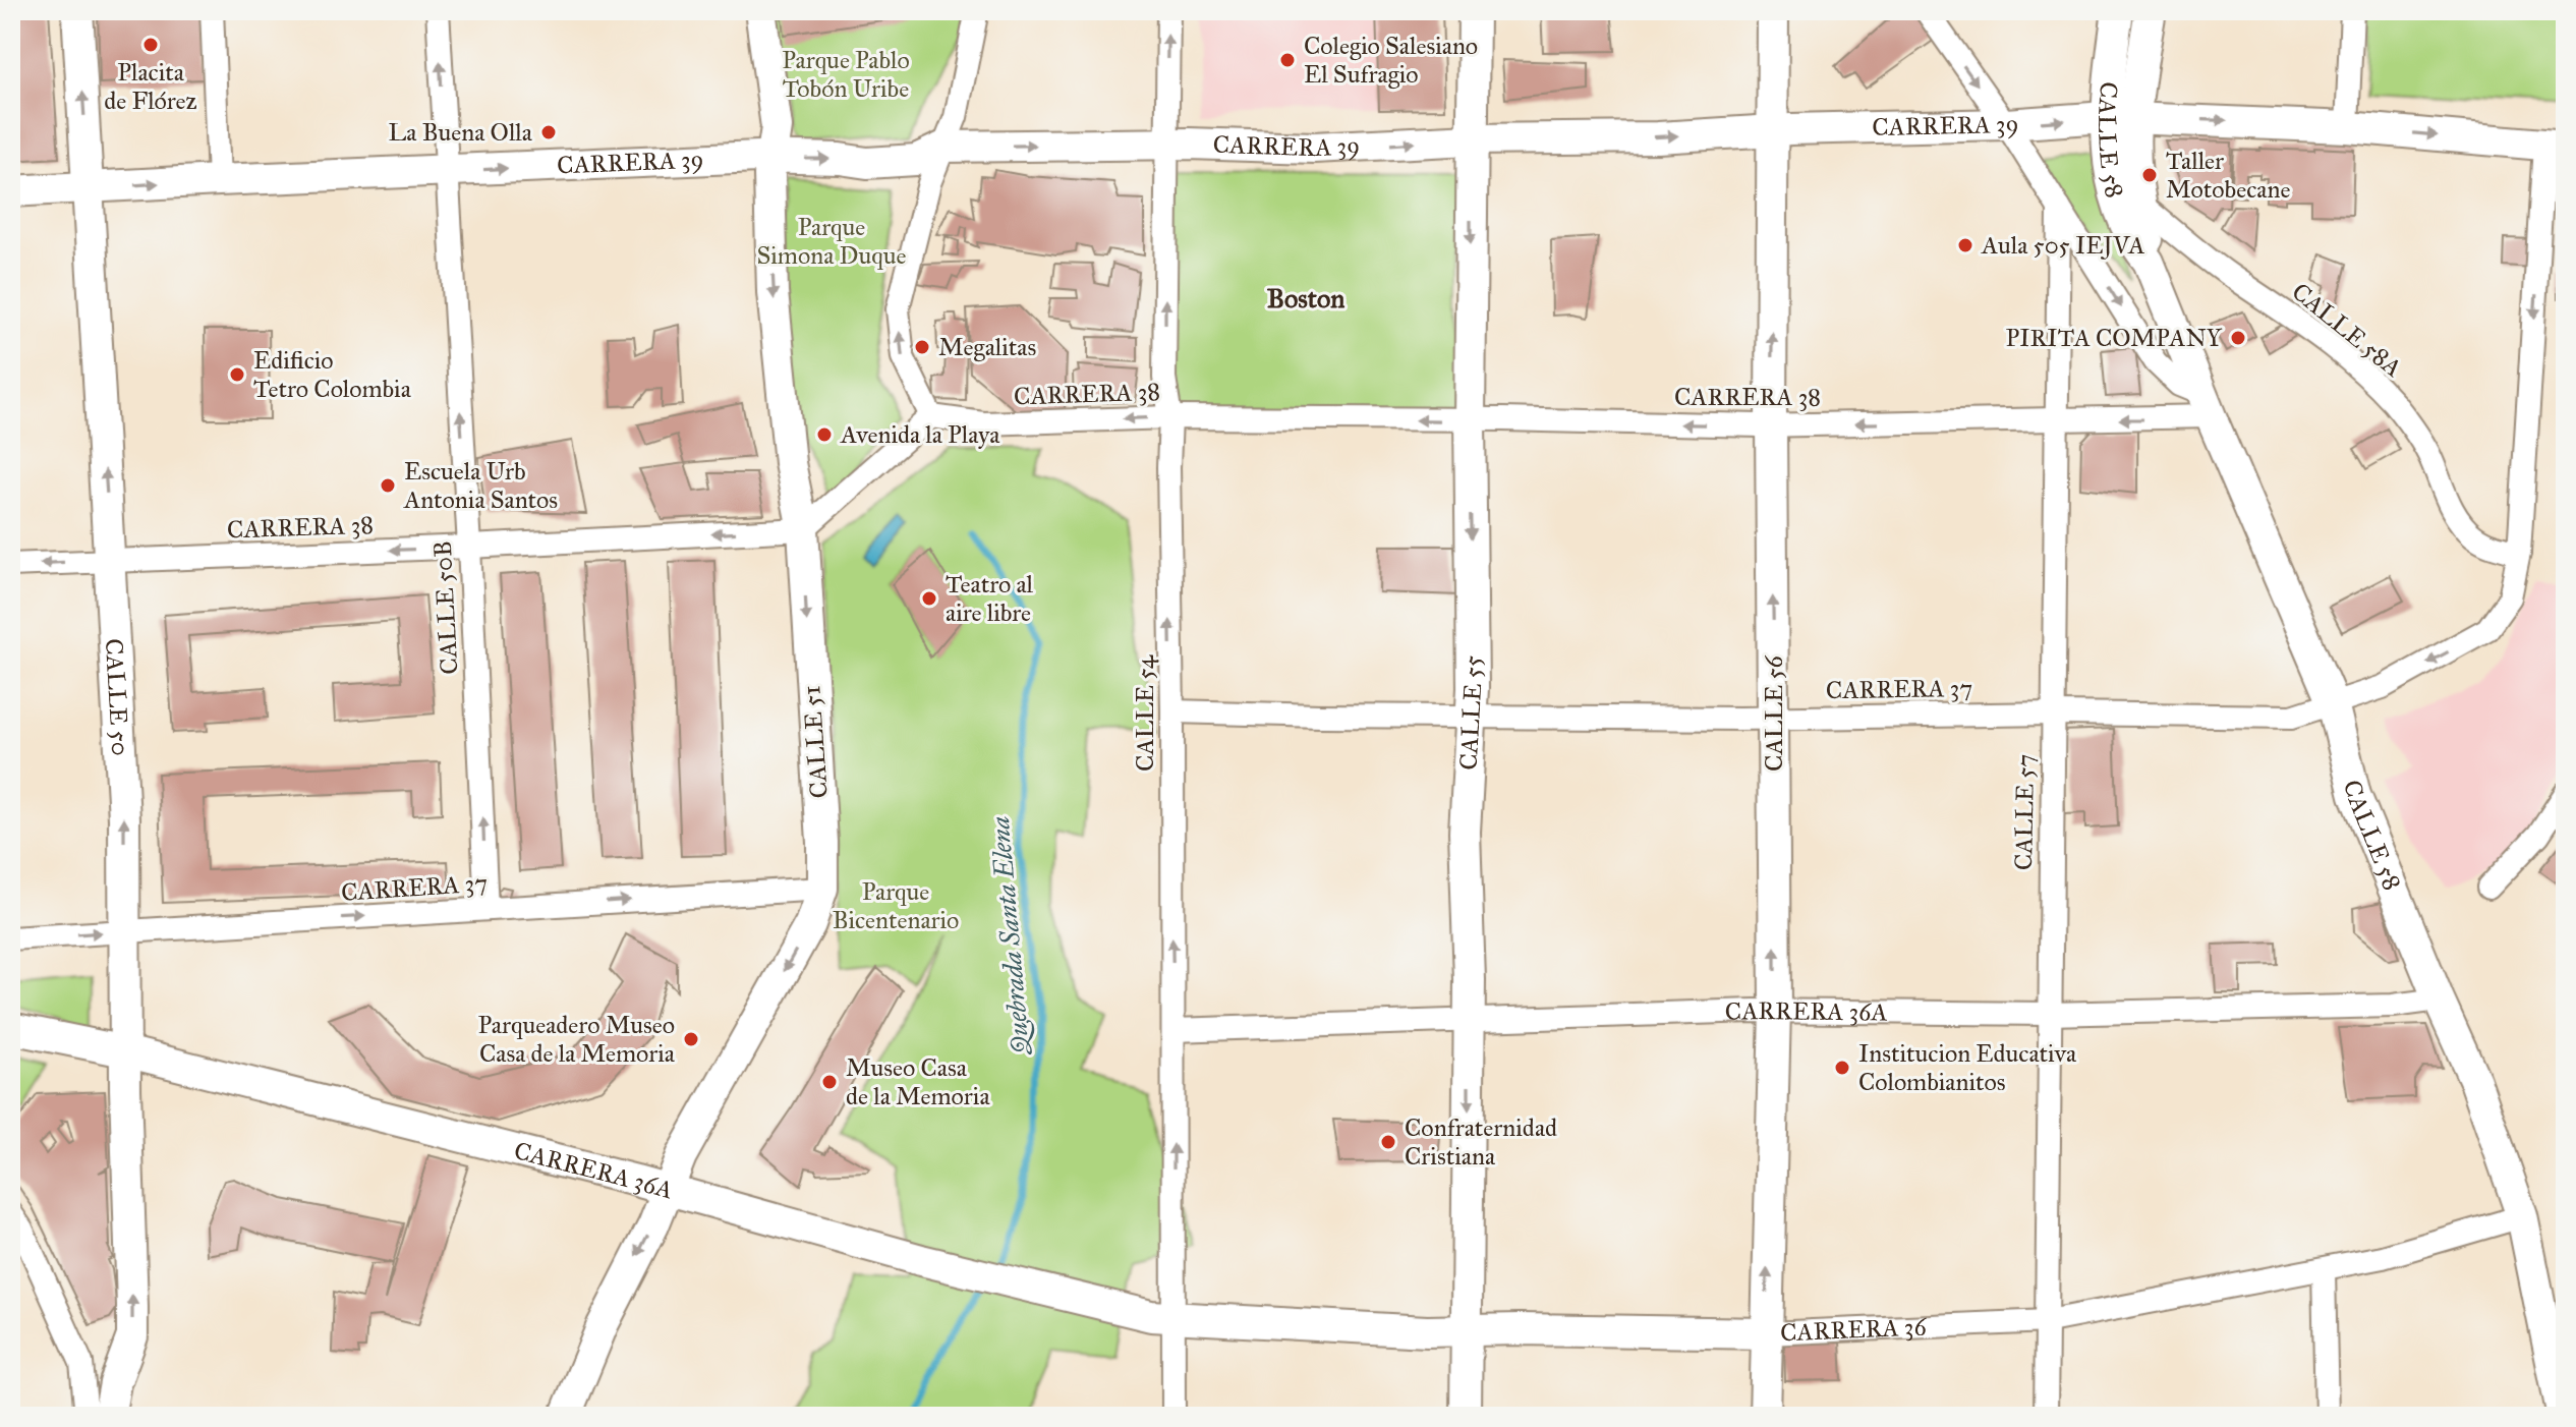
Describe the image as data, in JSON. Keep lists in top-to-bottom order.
{
  "streets": {
    "street": [
      "CARRERA 39",
      "CALLE 58",
      "CALLE 58A",
      "CARRERA 38",
      "CALLE 50B",
      "CARRERA 37",
      "CALLE 50",
      "CALLE 54",
      "CALLE 55",
      "CALLE 56",
      "CALLE 51",
      "CALLE 57",
      "CARRERA 36A",
      "CARRERA 36"
    ]
  },
  "crossings": [
    ["CARRERA 39", "CALLE 58"],
    ["CARRERA 39", "CALLE 50B"],
    ["CARRERA 39", "CALLE 50"],
    ["CARRERA 39", "CALLE 54"],
    ["CARRERA 39", "CALLE 55"],
    ["CARRERA 39", "CALLE 56"],
    ["CARRERA 39", "CALLE 51"],
    ["CALLE 58", "CALLE 58A"],
    ["CALLE 58", "CARRERA 38"],
    ["CALLE 58", "CARRERA 37"],
    ["CALLE 58", "CARRERA 36A"],
    ["CALLE 58", "CARRERA 36"],
    ["CALLE 58A", "CARRERA 37"],
    ["CARRERA 38", "CALLE 50B"],
    ["CARRERA 38", "CALLE 50"],
    ["CARRERA 38", "CALLE 54"],
    ["CARRERA 38", "CALLE 55"],
    ["CARRERA 38", "CALLE 56"],
    ["CARRERA 38", "CALLE 51"],
    ["CARRERA 38", "CALLE 57"],
    ["CALLE 50B", "CARRERA 37"],
    ["CARRERA 37", "CALLE 50"],
    ["CARRERA 37", "CALLE 54"],
    ["CARRERA 37", "CALLE 55"],
    ["CARRERA 37", "CALLE 56"],
    ["CARRERA 37", "CALLE 51"],
    ["CARRERA 37", "CALLE 57"],
    ["CALLE 50", "CARRERA 36A"],
    ["CALLE 54", "CARRERA 36A"],
    ["CALLE 54", "CARRERA 36"],
    ["CALLE 55", "CARRERA 36A"],
    ["CALLE 55", "CARRERA 36"],
    ["CALLE 56", "CARRERA 36A"],
    ["CALLE 56", "CARRERA 36"],
    ["CALLE 51", "CARRERA 36A"],
    ["CALLE 57", "CARRERA 36A"],
    ["CALLE 57", "CARRERA 36"],
    ["CARRERA 36A", "CARRERA 36"]
  ],
  "one_way": [
    "CARRERA 39",
    "CARRERA 38",
    "CALLE 50B",
    "CALLE 50",
    "CALLE 54",
    "CALLE 55",
    "CALLE 56",
    "CALLE 51"
  ],
  "districts": ["Boston"],
  "water": ["Quebrada Santa Elena"],
  "parks": ["Parque Pablo Tobón Uribe", "Parque Simona Duque", "Parque Bicentenario"],
  "places": [
    "Placita de Flórez",
    "Colegio Salesiano El Sufragio",
    "La Buena Olla",
    "Taller Motobecane",
    "Aula 505 IEJVA",
    "PIRITA COMPANY",
    "Megalitas",
    "Edificio Tetro Colombia",
    "Avenida la Playa",
    "Escuela Urb Antonia Santos",
    "Teatro al aire libre",
    "Parqueadero Museo Casa de la Memoria",
    "Institucion Educativa Colombianitos",
    "Museo Casa de la Memoria",
    "Confraternidad Cristiana"
  ]
}
